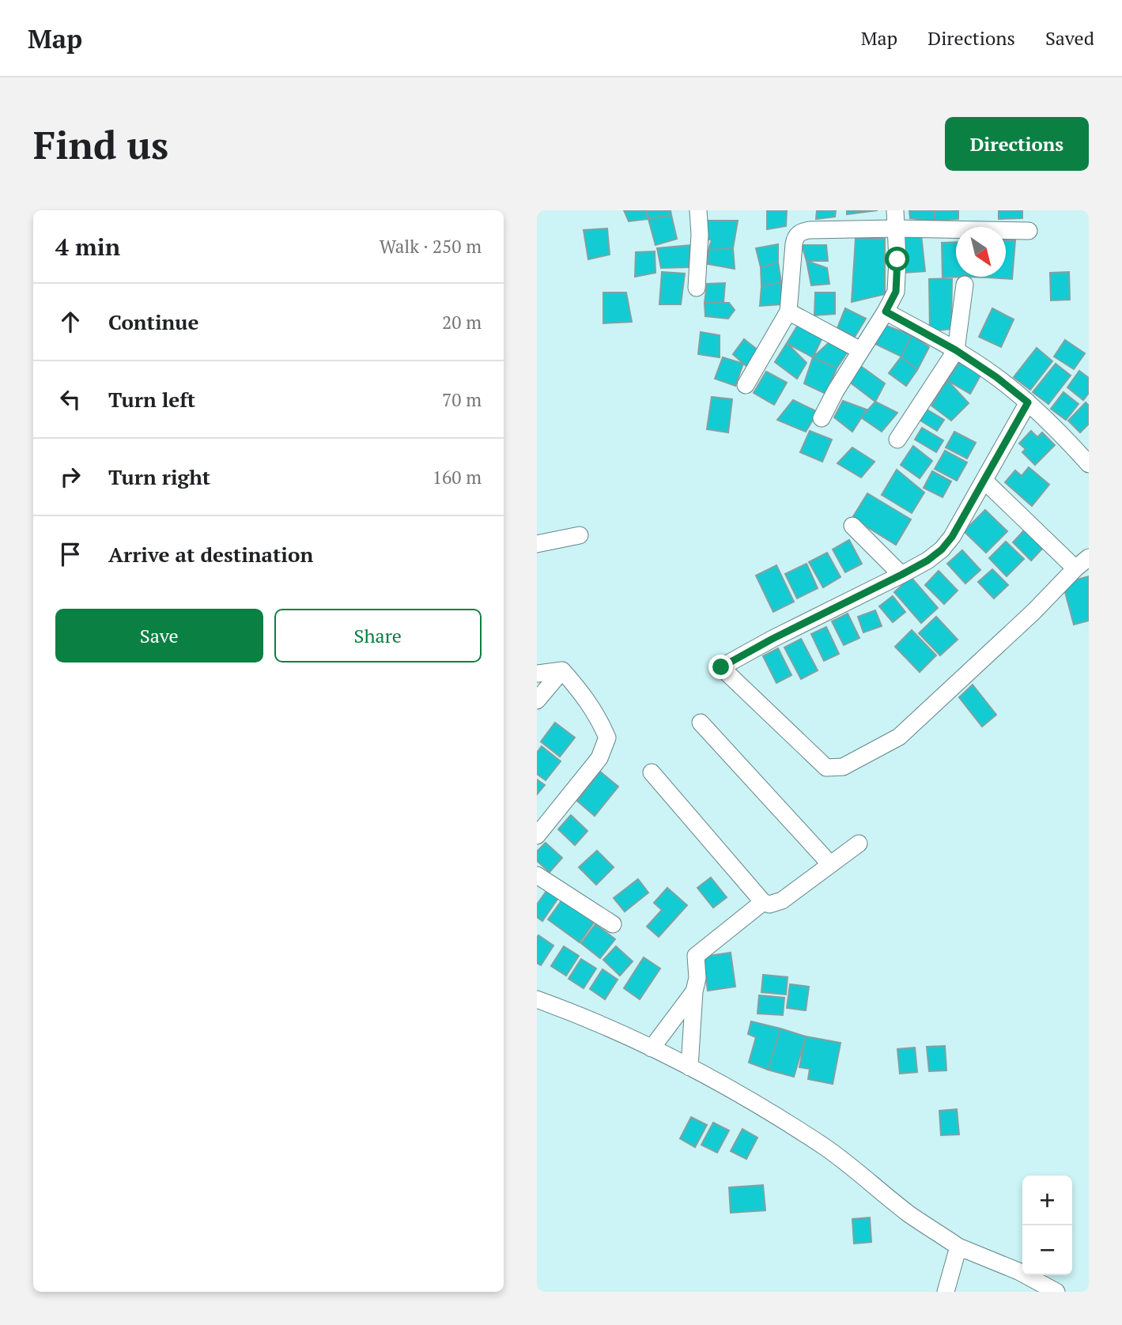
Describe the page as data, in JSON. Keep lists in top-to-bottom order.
{
  "north": "bottom right",
  "page": {
    "header": "Map",
    "nav": ["Map", "Directions", "Saved"],
    "buttons": [
      "Directions",
      ["Save", "Share"]
    ],
    "title": "Find us",
    "heading": ["4 min", "Walk · 250 m"],
    "list": [
      ["Continue", "20 m"],
      ["Turn left", "70 m"],
      ["Turn right", "160 m"],
      "Arrive at destination"
    ],
    "map_buttons": ["+", "−"]
  }
}
